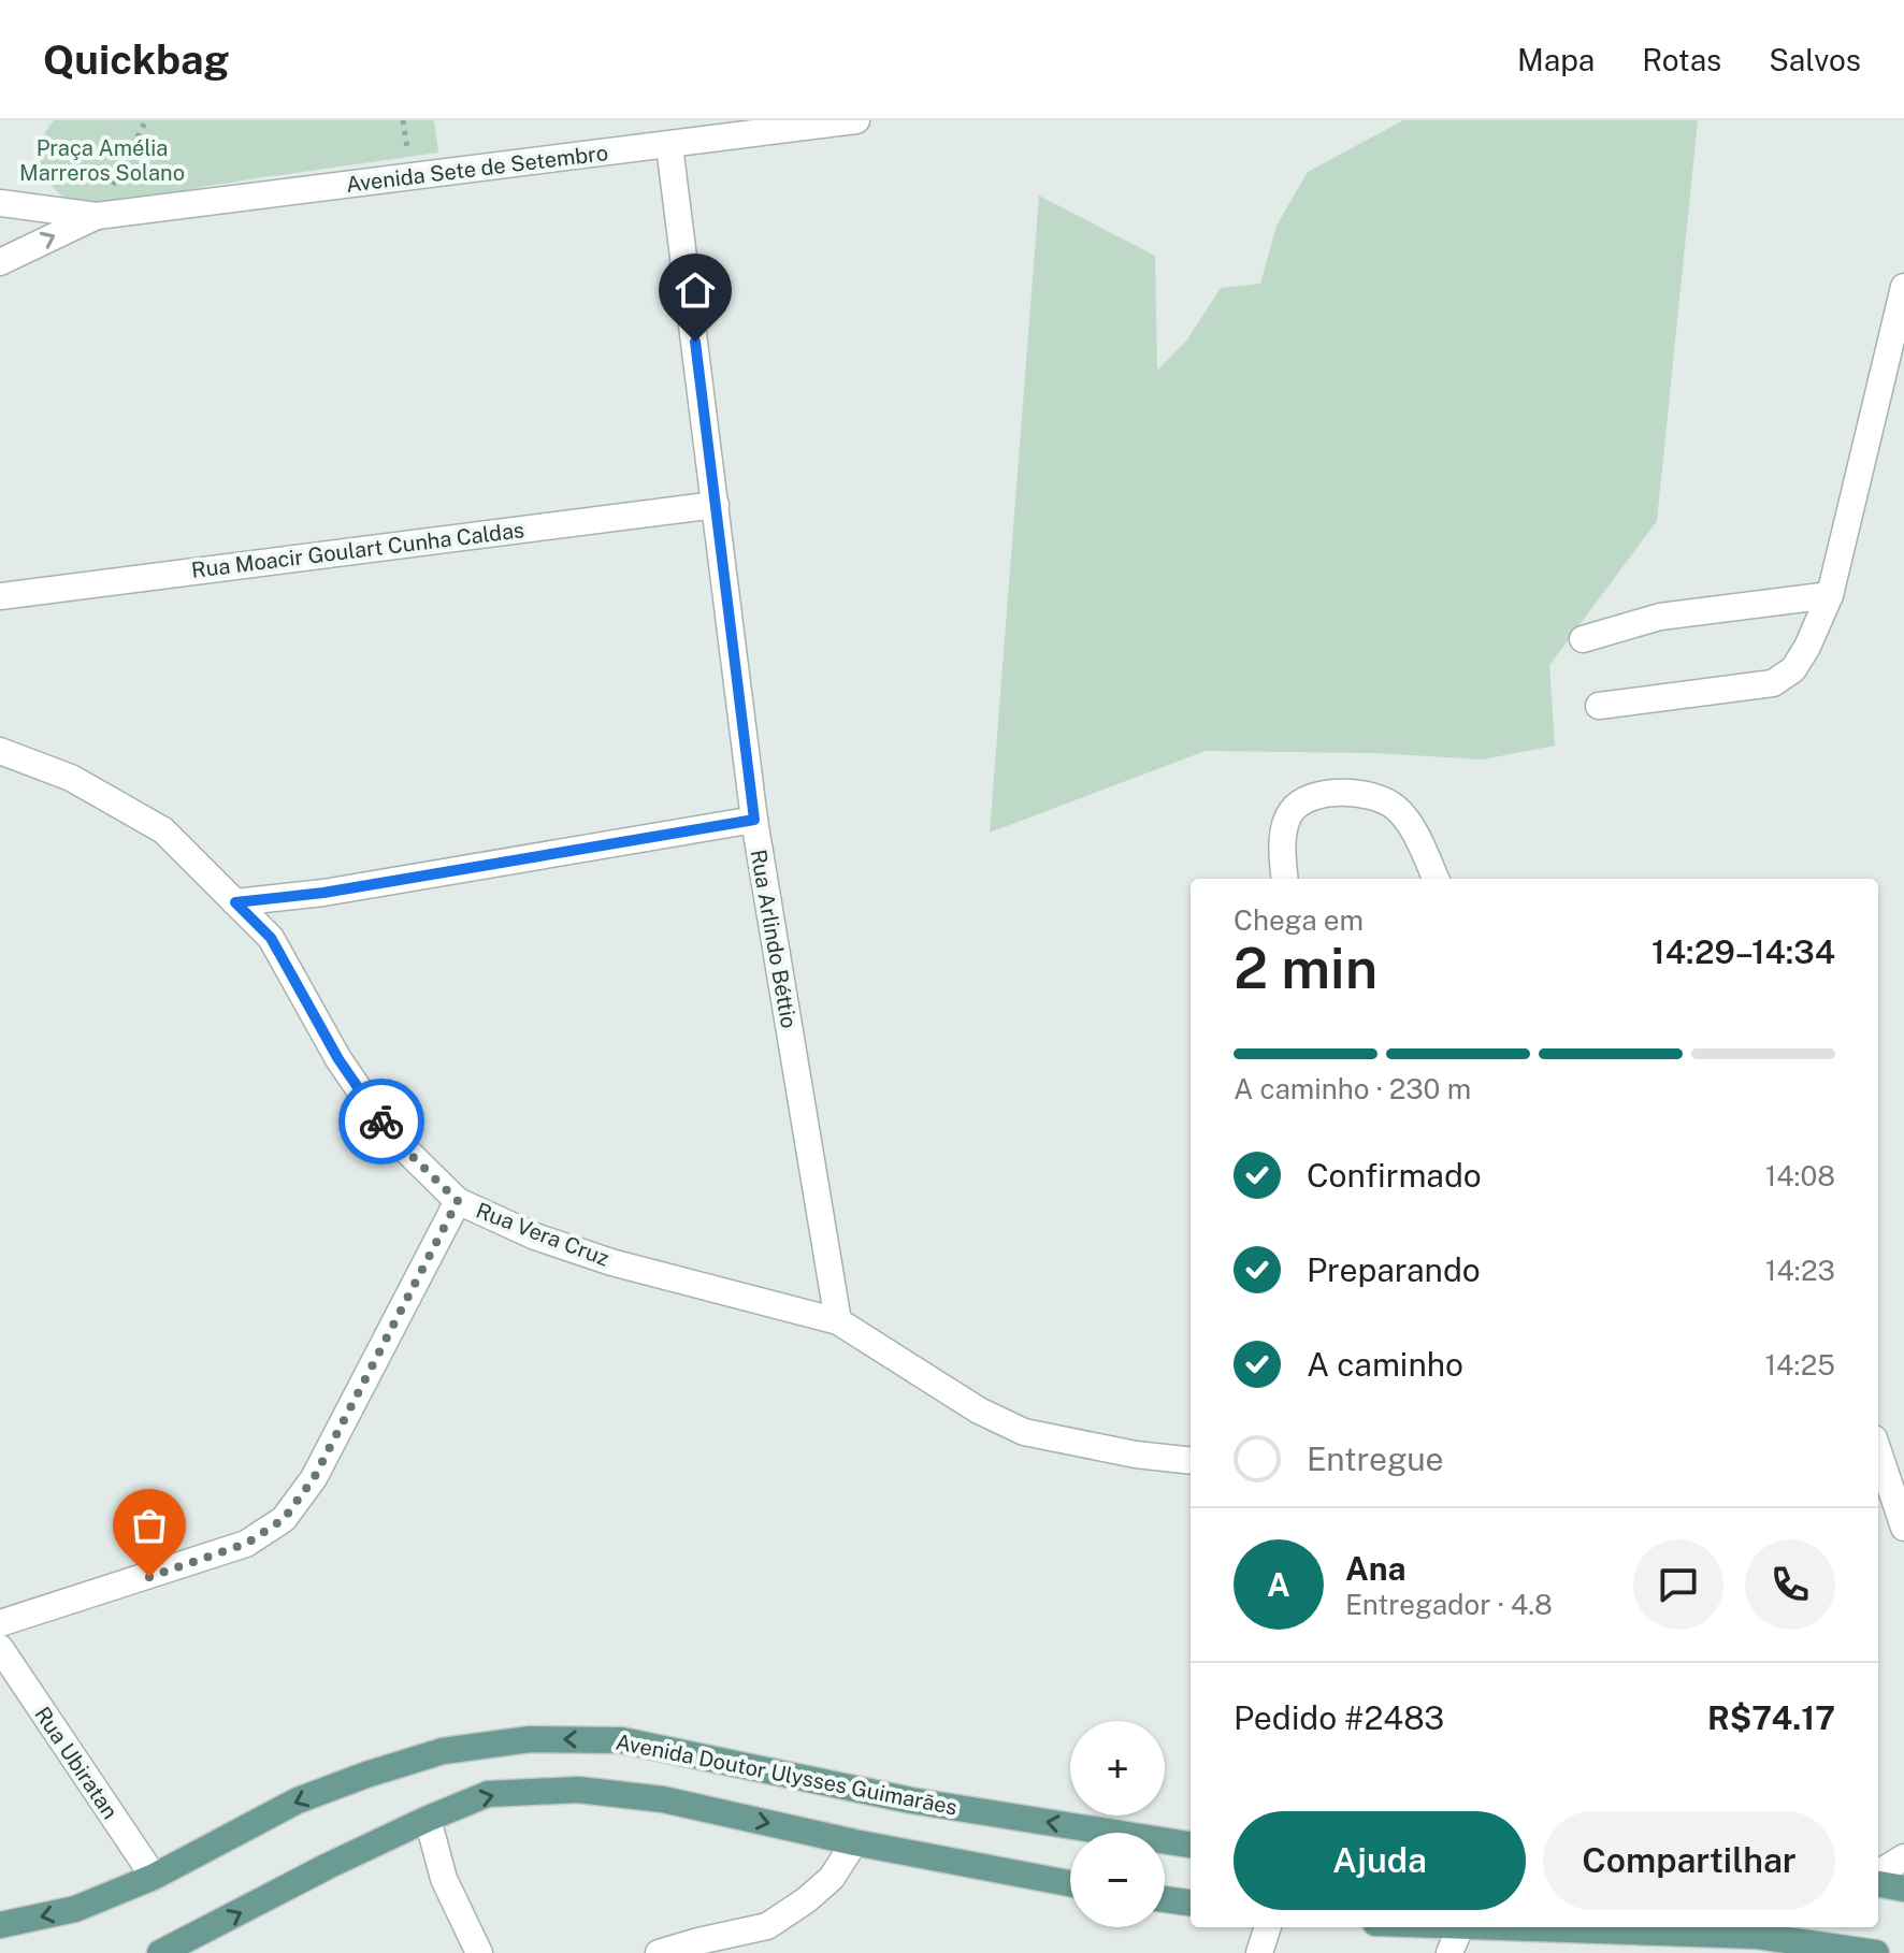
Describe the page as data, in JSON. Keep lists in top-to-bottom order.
{
  "streets": {
    "main road": ["Avenida Doutor Ulysses Guimarães"],
    "street": [
      "Avenida Sete de Setembro",
      "Rua Moacir Goulart Cunha Caldas",
      "Rua Arlindo Béttio",
      "Rua Vera Cruz",
      "Rua Ubiratan"
    ]
  },
  "crossings": [
    ["Avenida Sete de Setembro", "Rua Arlindo Béttio"],
    ["Rua Moacir Goulart Cunha Caldas", "Rua Arlindo Béttio"],
    ["Rua Arlindo Béttio", "Rua Vera Cruz"],
    ["Rua Ubiratan", "Avenida Doutor Ulysses Guimarães"]
  ],
  "parks": ["Praça Amélia Marreros Solano"],
  "page": {
    "header": "Quickbag",
    "nav": ["Mapa", "Rotas", "Salvos"],
    "heading": ["2 min", "Chega em", "14:29–14:34"],
    "panel": [
      "Ana",
      "Entregador · 4.8",
      "Pedido #2483",
      "R$74.17"
    ],
    "bar": "A caminho · 230 m",
    "list": [
      ["Confirmado", "14:08"],
      ["Preparando", "14:23"],
      ["A caminho", "14:25"],
      "Entregue"
    ],
    "round": "A",
    "map_buttons": ["+", "−"],
    "buttons": ["Ajuda", "Compartilhar"]
  }
}
